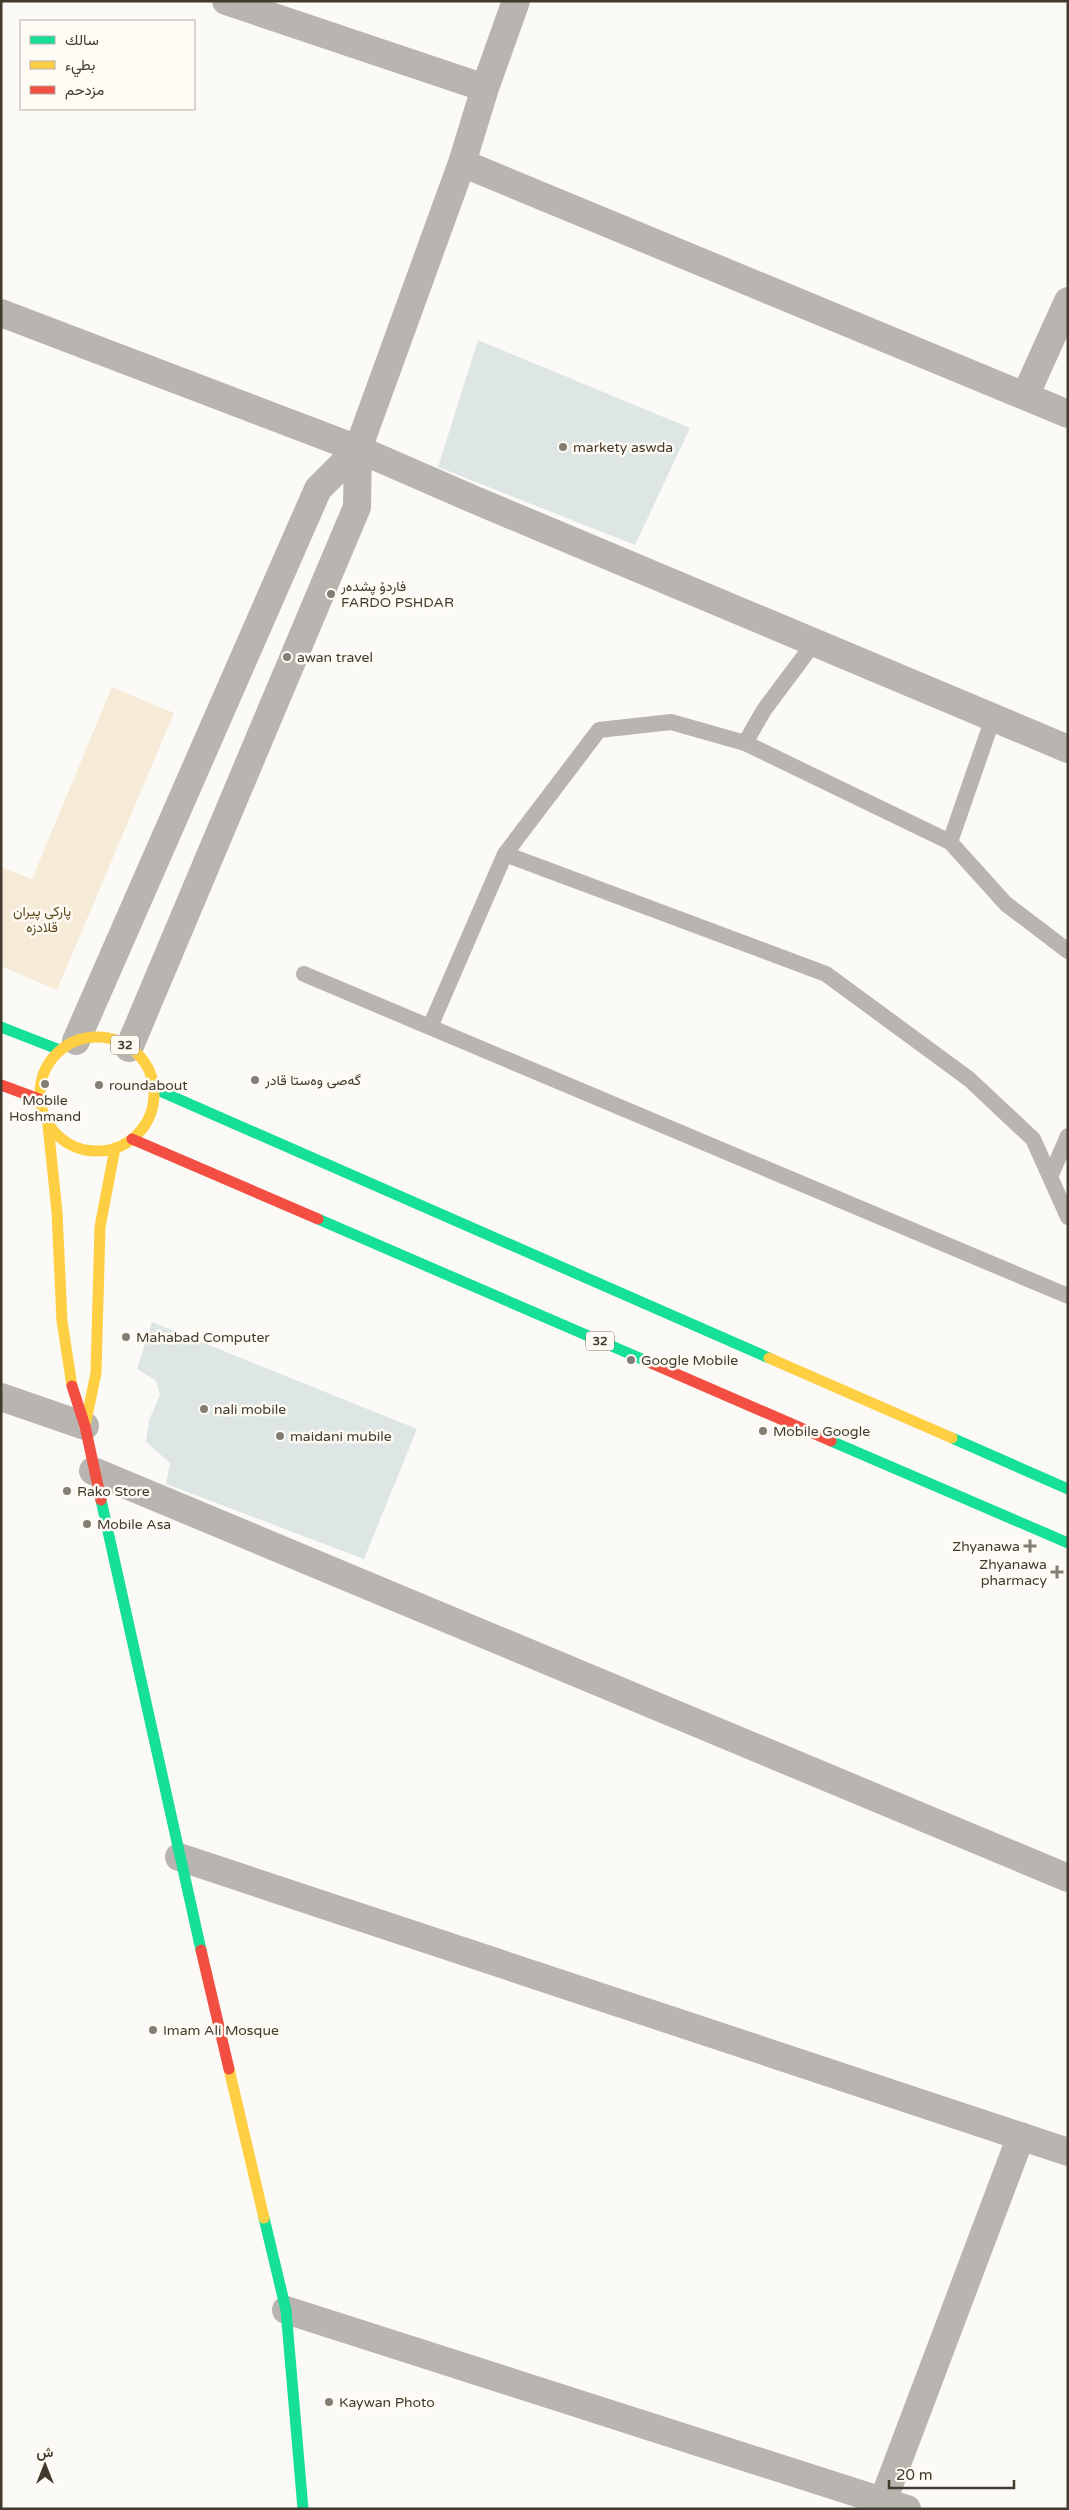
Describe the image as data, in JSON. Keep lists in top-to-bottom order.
{
  "streets": {
    "main road": ["32"]
  },
  "parks": ["پارکی پیران قلادزه"],
  "places": {
    "other": [
      "markety aswda",
      "فاردۆ پشدەر FARDO PSHDAR",
      "awan travel",
      "گەصی وەستا قادر",
      "Mobile Hoshmand",
      "roundabout",
      "Mahabad Computer",
      "Google Mobile",
      "nali mobile",
      "Mobile Google",
      "maidani mubile",
      "Rako Store",
      "Mobile Asa",
      "Imam Ali Mosque",
      "Kaywan Photo"
    ],
    "health": ["Zhyanawa", "Zhyanawa pharmacy"]
  },
  "legend": ["سالك", "بطيء", "مزدحم"],
  "scale_bar": "20 m",
  "north": "top"
}
